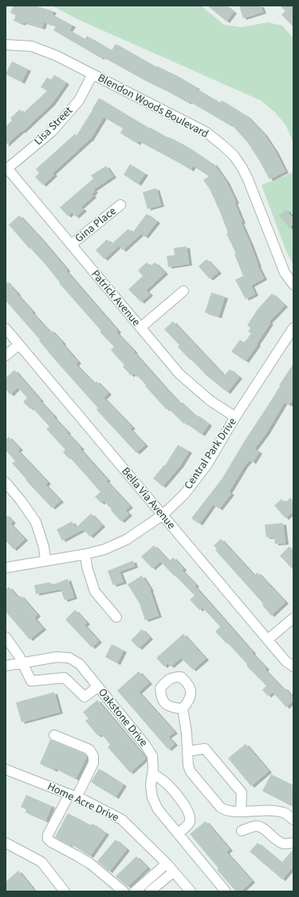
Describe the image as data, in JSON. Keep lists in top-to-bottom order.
{
  "streets": {
    "street": [
      "Blendon Woods Boulevard",
      "Lisa Street",
      "Gina Place",
      "Patrick Avenue",
      "Central Park Drive",
      "Bella Via Avenue",
      "Oakstone Drive",
      "Home Acre Drive"
    ]
  },
  "crossings": [
    ["Blendon Woods Boulevard", "Lisa Street"],
    ["Lisa Street", "Patrick Avenue"],
    ["Gina Place", "Patrick Avenue"],
    ["Patrick Avenue", "Central Park Drive"],
    ["Central Park Drive", "Bella Via Avenue"]
  ]
}
